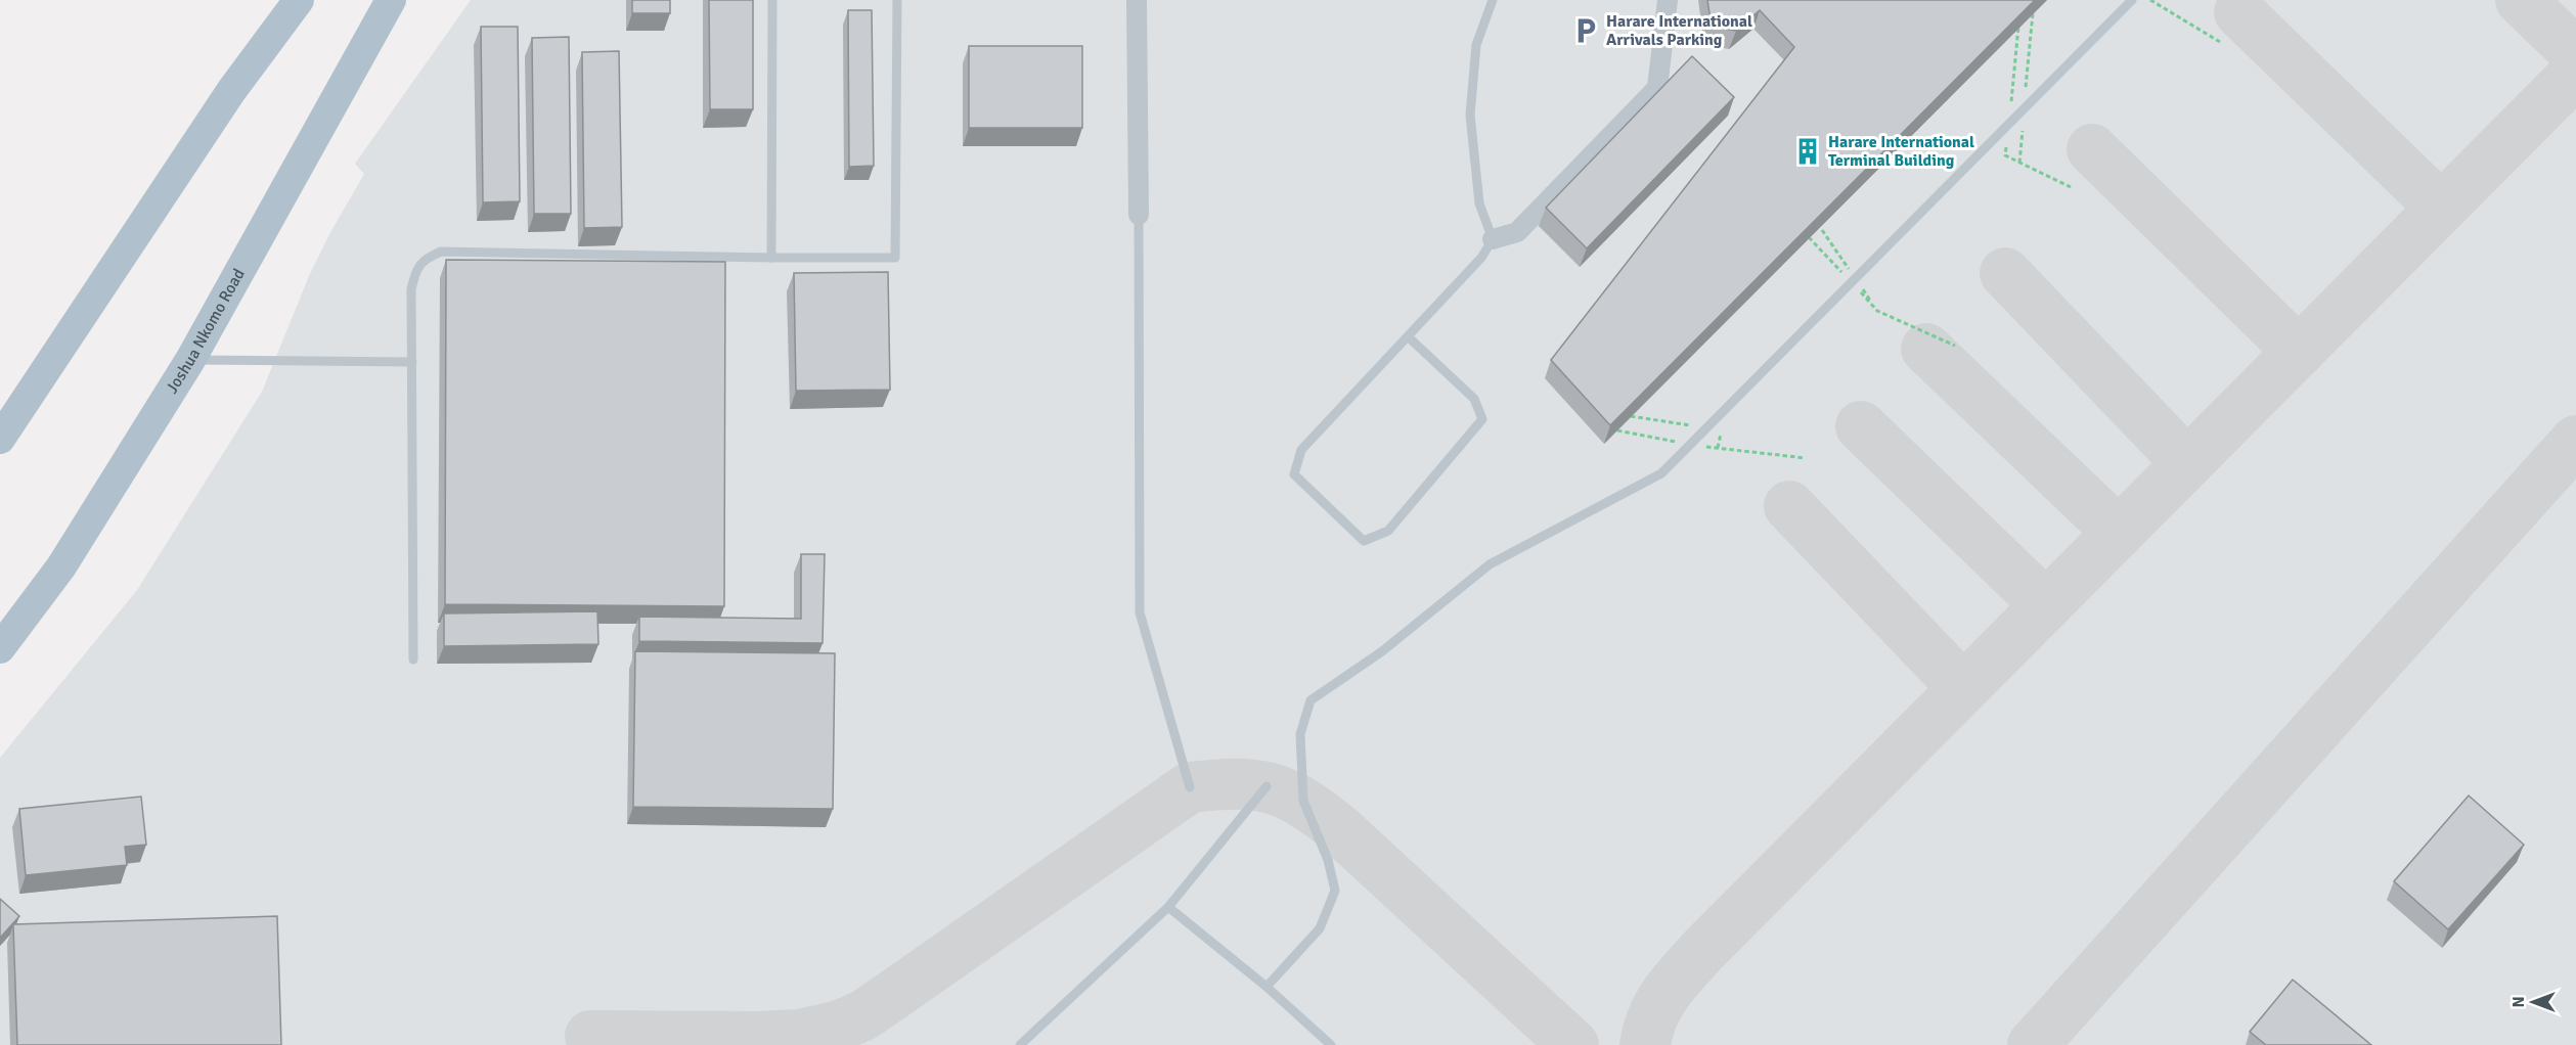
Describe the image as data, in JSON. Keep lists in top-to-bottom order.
{
  "streets": {
    "main road": ["Joshua Nkomo Road"]
  },
  "places": {
    "parking": ["Harare International Arrivals Parking"],
    "building": ["Harare International Terminal Building"]
  },
  "north": "left"
}
